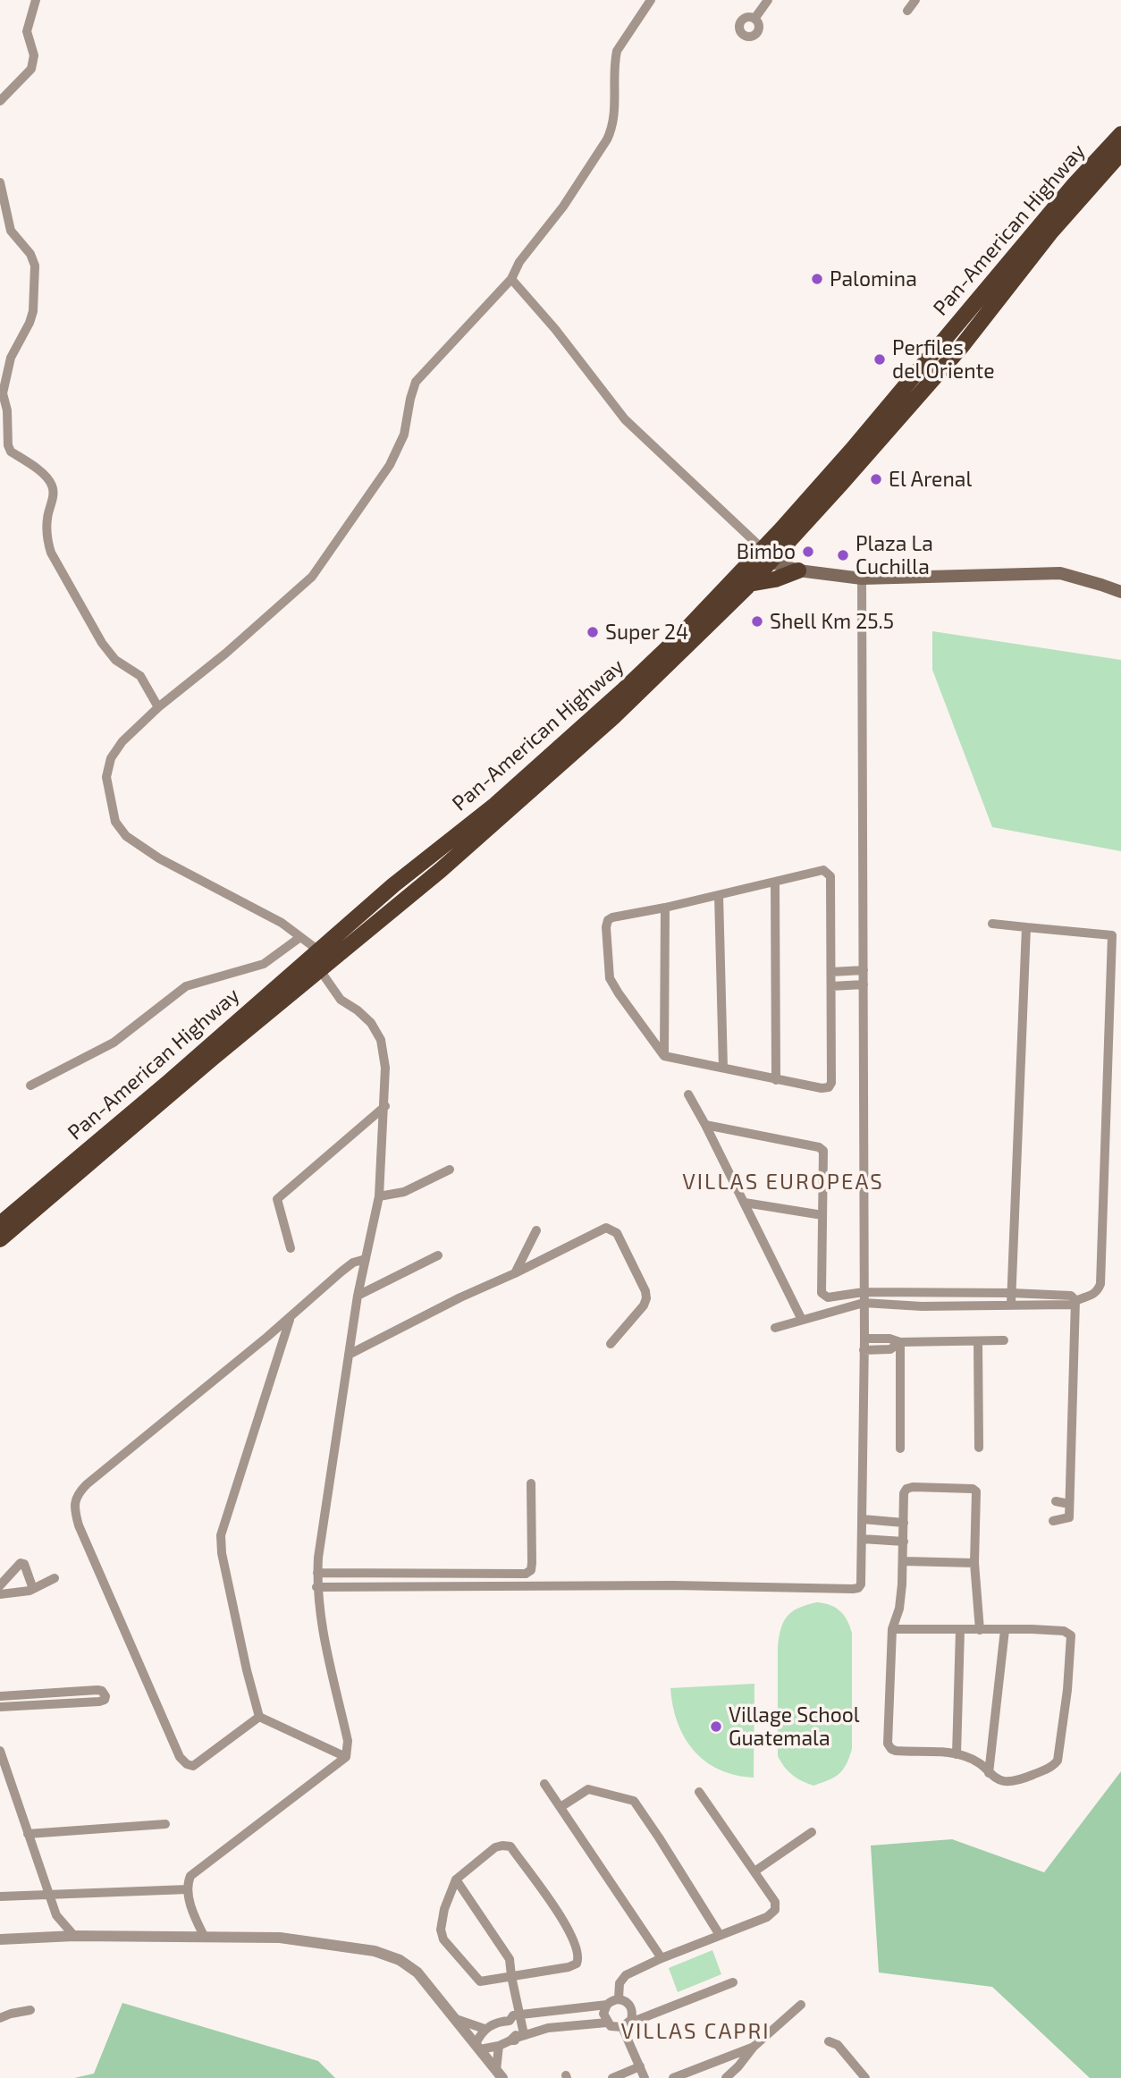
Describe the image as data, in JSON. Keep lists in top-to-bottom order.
{
  "streets": {
    "highway": ["Pan-American Highway"]
  },
  "districts": ["VILLAS EUROPEAS", "VILLAS CAPRI"],
  "places": [
    "Palomina",
    "Perfiles del Oriente",
    "El Arenal",
    "Bimbo",
    "Plaza La Cuchilla",
    "Shell Km 25.5",
    "Super 24",
    "Village School Guatemala"
  ]
}
